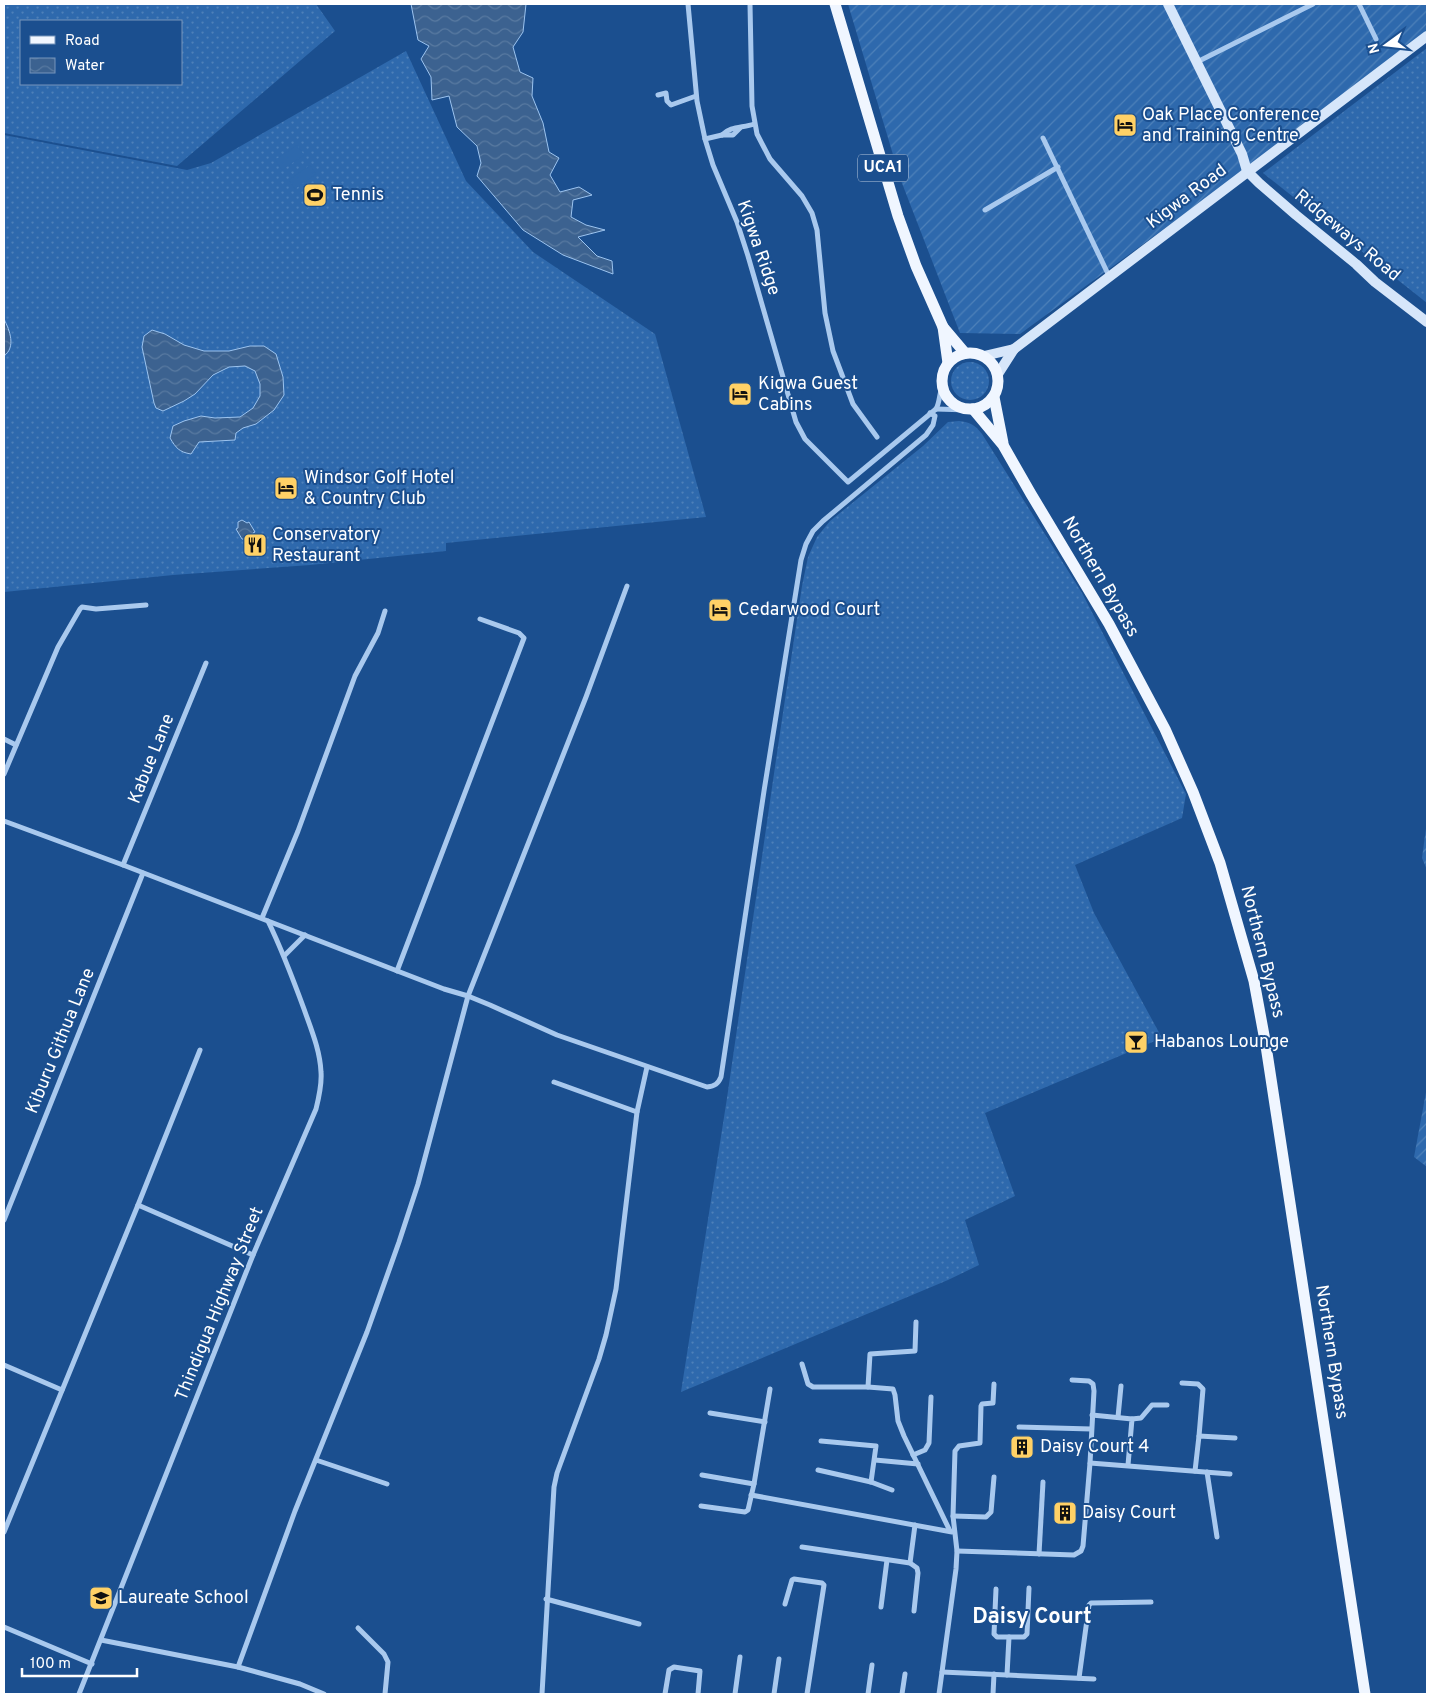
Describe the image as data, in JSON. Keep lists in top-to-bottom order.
{
  "streets": {
    "main road": ["UCA1", "Northern Bypass"],
    "street": [
      "Kigwa Road",
      "Ridgeways Road",
      "Kigwa Ridge",
      "Kabue Lane",
      "Kiburu Githua Lane",
      "Thindigua Highway Street"
    ]
  },
  "crossings": [
    ["Kigwa Road", "Ridgeways Road"]
  ],
  "districts": ["Daisy Court"],
  "places": {
    "hotel": [
      "Oak Place Conference and Training Centre",
      "Kigwa Guest Cabins",
      "Windsor Golf Hotel & Country Club",
      "Cedarwood Court"
    ],
    "sports": ["Tennis"],
    "restaurant": ["Conservatory Restaurant"],
    "bar": ["Habanos Lounge"],
    "building": ["Daisy Court 4", "Daisy Court"],
    "school or university": ["Laureate School"]
  },
  "legend": ["Road", "Water"],
  "scale_bar": "100 m",
  "north": "left"
}
